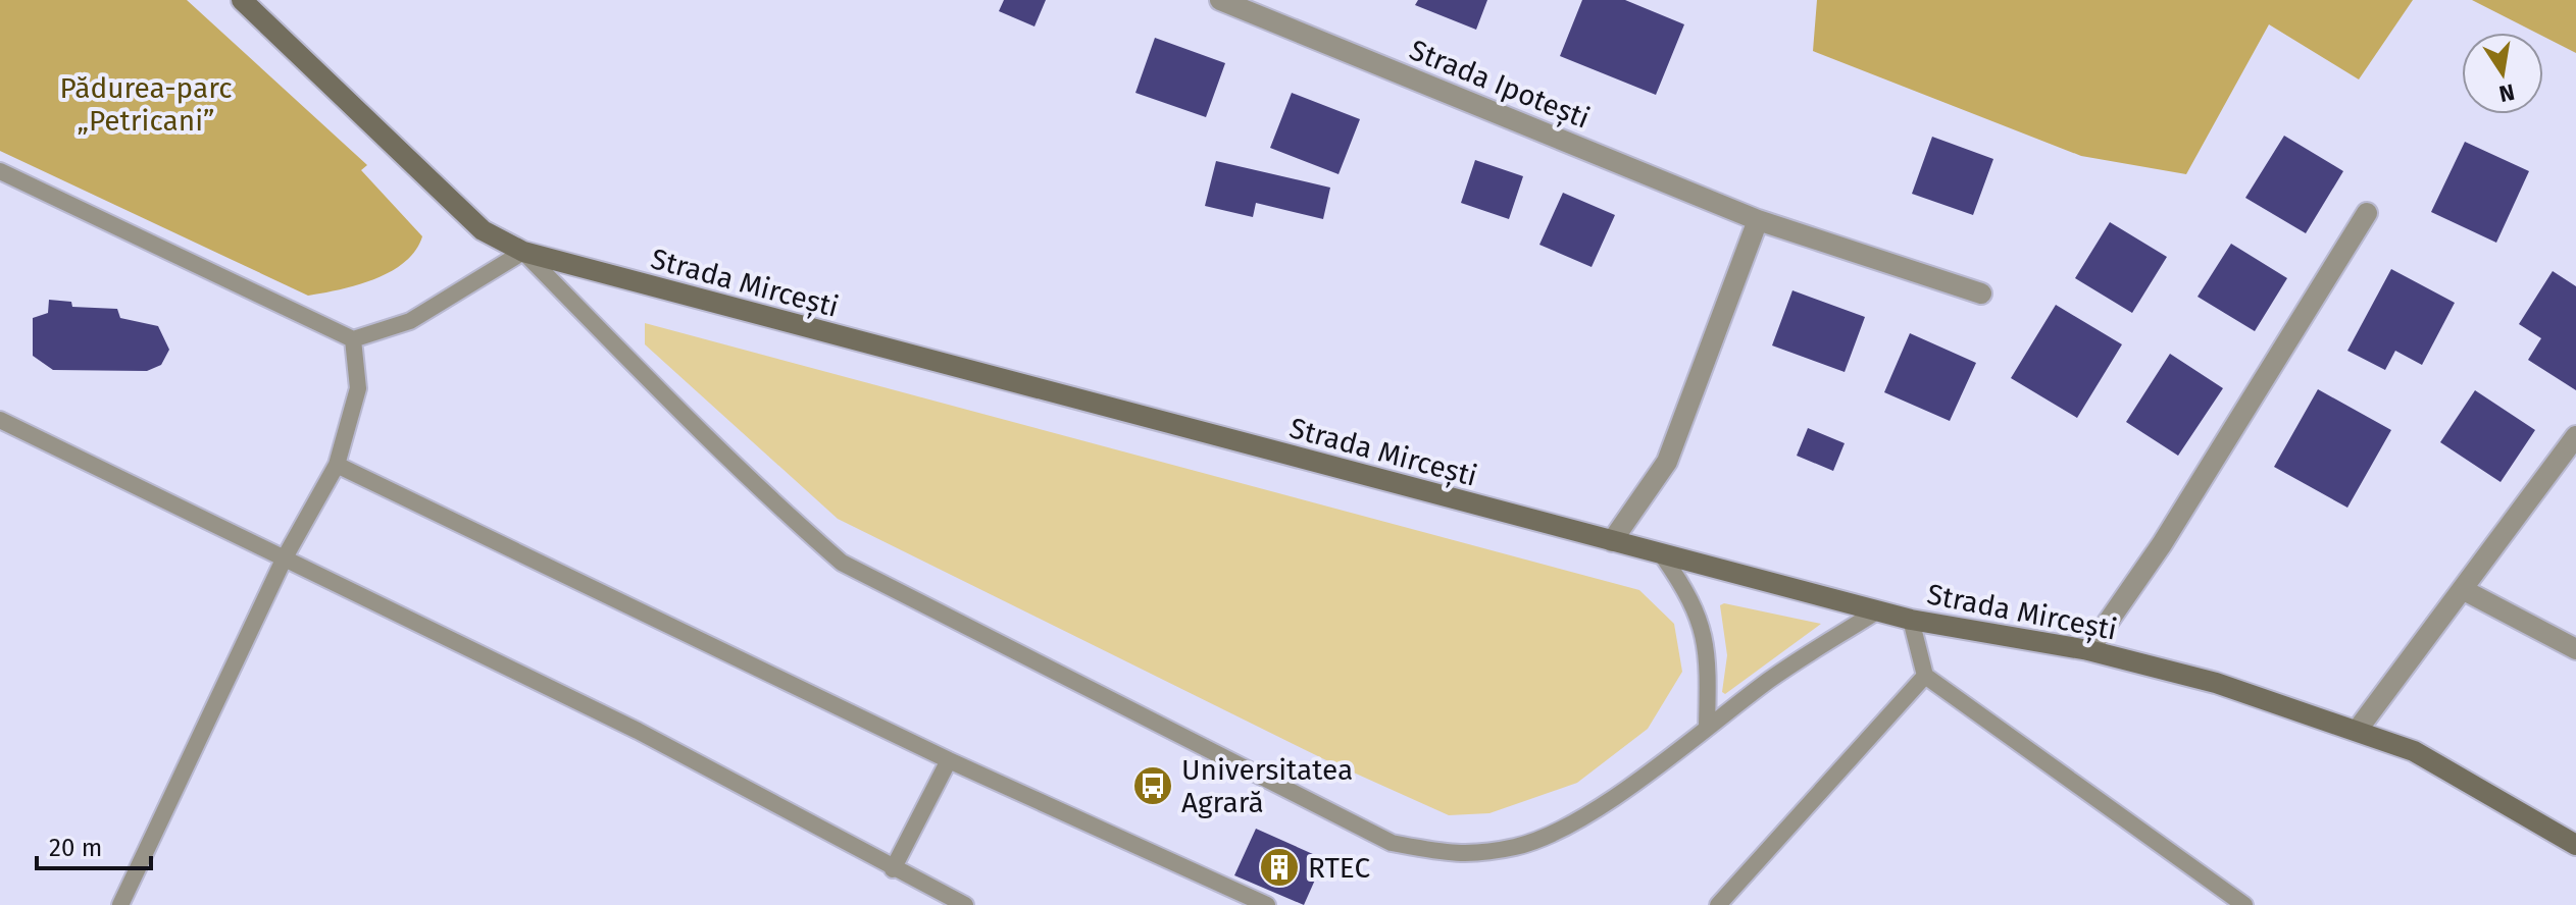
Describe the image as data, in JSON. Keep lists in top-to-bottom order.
{
  "streets": {
    "main road": ["Strada Mircești"],
    "street": ["Strada Ipotești"]
  },
  "parks": ["Pădurea-parc „Petricani”"],
  "places": {
    "bus stop": ["Universitatea Agrară"],
    "building": ["RTEC"]
  },
  "scale_bar": "20 m",
  "north": "bottom"
}
